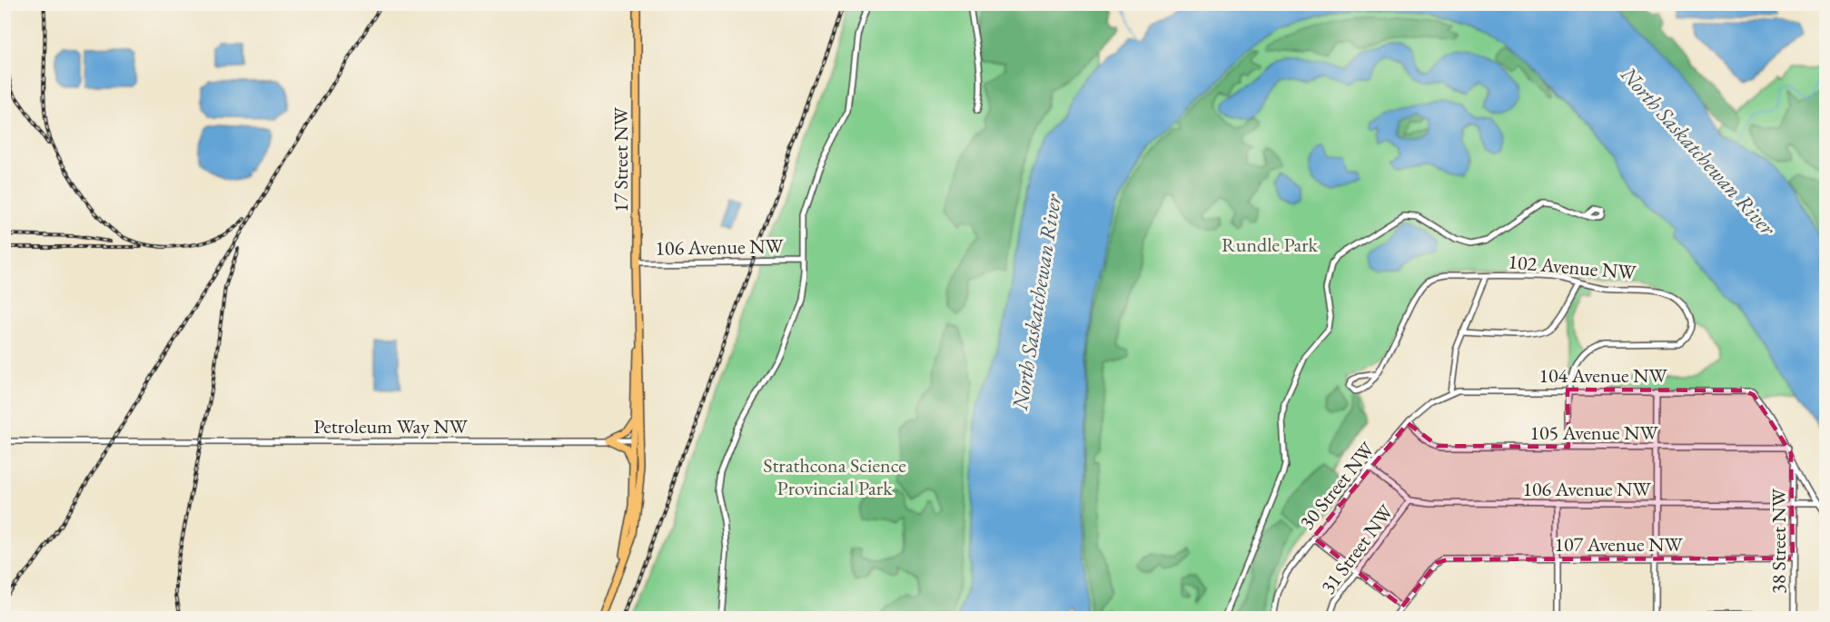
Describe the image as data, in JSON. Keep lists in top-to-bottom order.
{
  "streets": {
    "main road": ["17 Street NW"],
    "street": [
      "106 Avenue NW",
      "102 Avenue NW",
      "104 Avenue NW",
      "Petroleum Way NW",
      "105 Avenue NW",
      "30 Street NW",
      "38 Street NW",
      "107 Avenue NW",
      "31 Street NW"
    ]
  },
  "crossings": [
    ["17 Street NW", "106 Avenue NW"],
    ["17 Street NW", "Petroleum Way NW"],
    ["106 Avenue NW", "38 Street NW"],
    ["106 Avenue NW", "31 Street NW"],
    ["102 Avenue NW", "104 Avenue NW"],
    ["104 Avenue NW", "105 Avenue NW"],
    ["104 Avenue NW", "30 Street NW"],
    ["105 Avenue NW", "30 Street NW"],
    ["38 Street NW", "107 Avenue NW"]
  ],
  "water": ["North Saskatchewan River"],
  "parks": ["Rundle Park", "Strathcona Science Provincial Park"]
}
